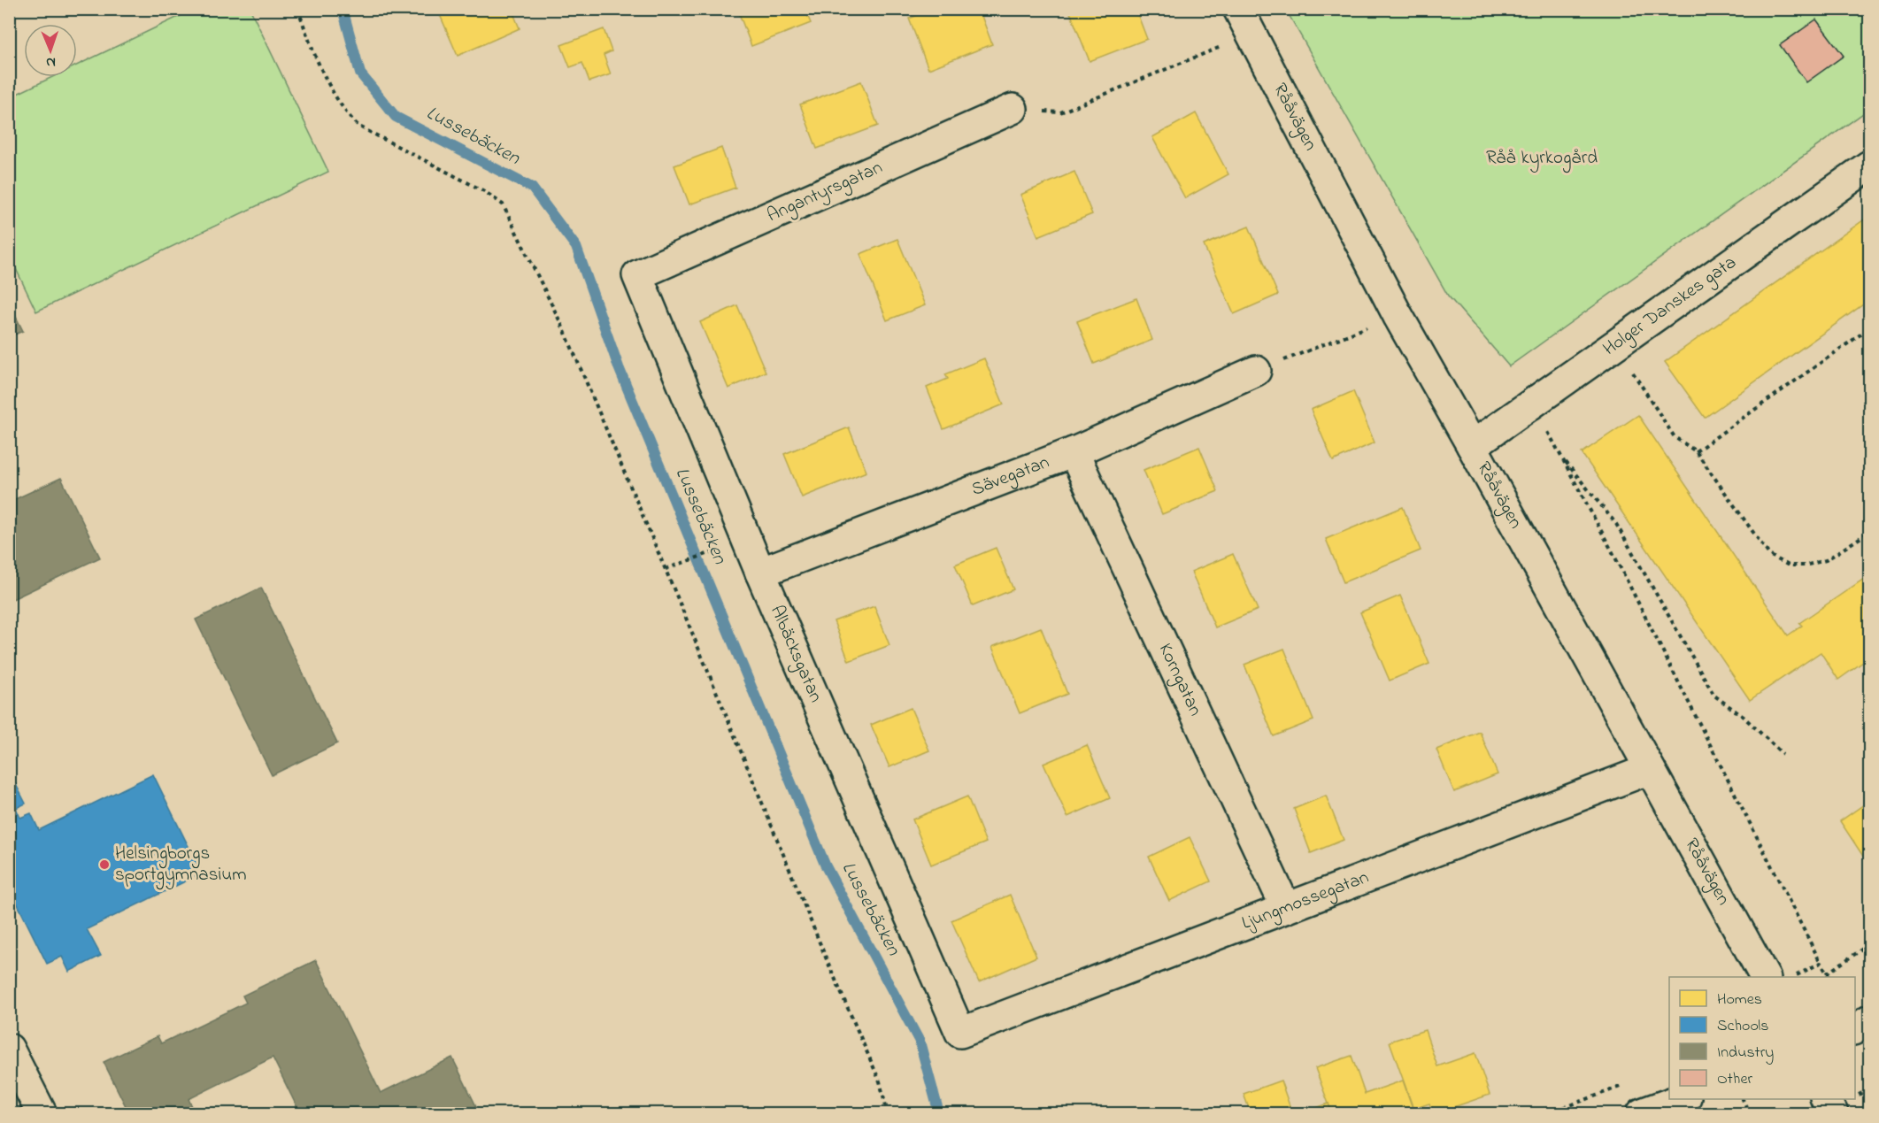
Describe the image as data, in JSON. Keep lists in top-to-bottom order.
{
  "streets": {
    "street": [
      "Rååvägen",
      "Angantyrsgatan",
      "Holger Danskes gata",
      "Sävegatan",
      "Albäcksgatan",
      "Korngatan",
      "Ljungmossegatan"
    ]
  },
  "crossings": [
    ["Rååvägen", "Holger Danskes gata"],
    ["Rååvägen", "Ljungmossegatan"],
    ["Angantyrsgatan", "Albäcksgatan"],
    ["Sävegatan", "Albäcksgatan"],
    ["Sävegatan", "Korngatan"],
    ["Albäcksgatan", "Ljungmossegatan"],
    ["Korngatan", "Ljungmossegatan"]
  ],
  "water": ["Lussebäcken"],
  "parks": ["Råå kyrkogård"],
  "places": ["Helsingborgs sportgymnasium"],
  "legend": [
    "Homes",
    "Schools",
    "Industry",
    "Other"
  ],
  "north": "bottom"
}
